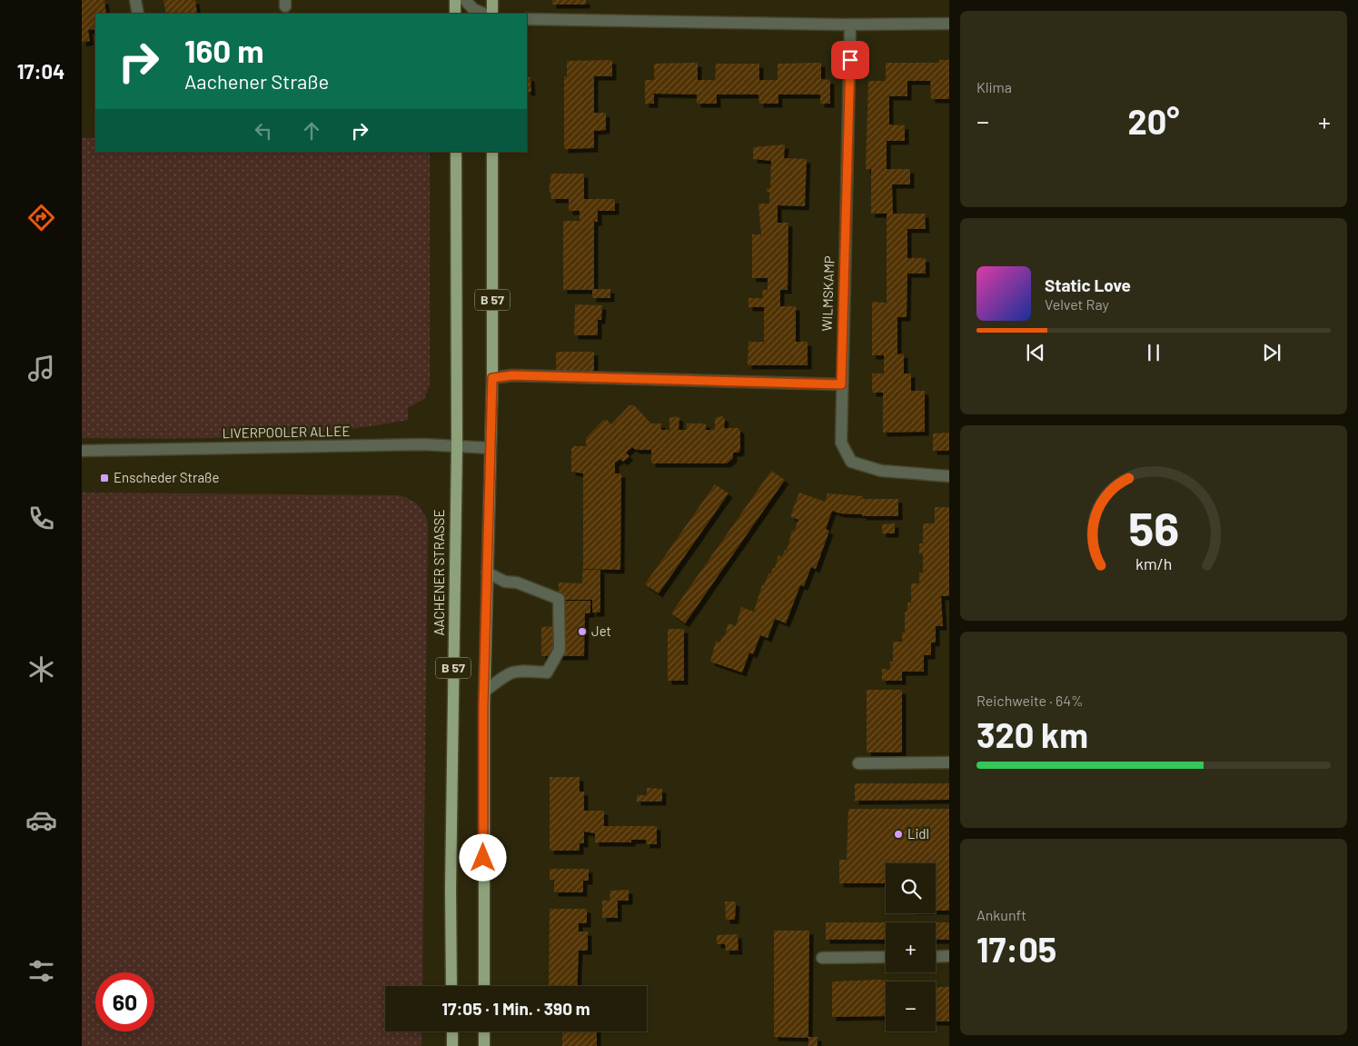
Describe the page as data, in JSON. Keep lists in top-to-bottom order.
{
  "streets": {
    "main road": ["B 57", "AACHENER STRASSE"],
    "street": ["WILMSKAMP", "LIVERPOOLER ALLEE"]
  },
  "crossings": [
    ["B 57", "LIVERPOOLER ALLEE"],
    ["LIVERPOOLER ALLEE", "AACHENER STRASSE"]
  ],
  "places": {
    "transit": ["Enscheder Straße"],
    "other": ["Jet", "Lidl"]
  },
  "page": {
    "tabs": "17:04",
    "tile": [
      "Klima",
      ["Reichweite · 64%", "320 km"],
      ["Ankunft", "17:05"]
    ],
    "turn": ["160 m", "Aachener Straße"],
    "heat": ["−", "20°", "+"],
    "song": ["Static Love", "Velvet Ray"],
    "map_buttons": ["+", "−"],
    "limit": "60",
    "trip": "17:05 · 1 Min. · 390 m",
    "gauge": ["56", "km/h"]
  }
}
